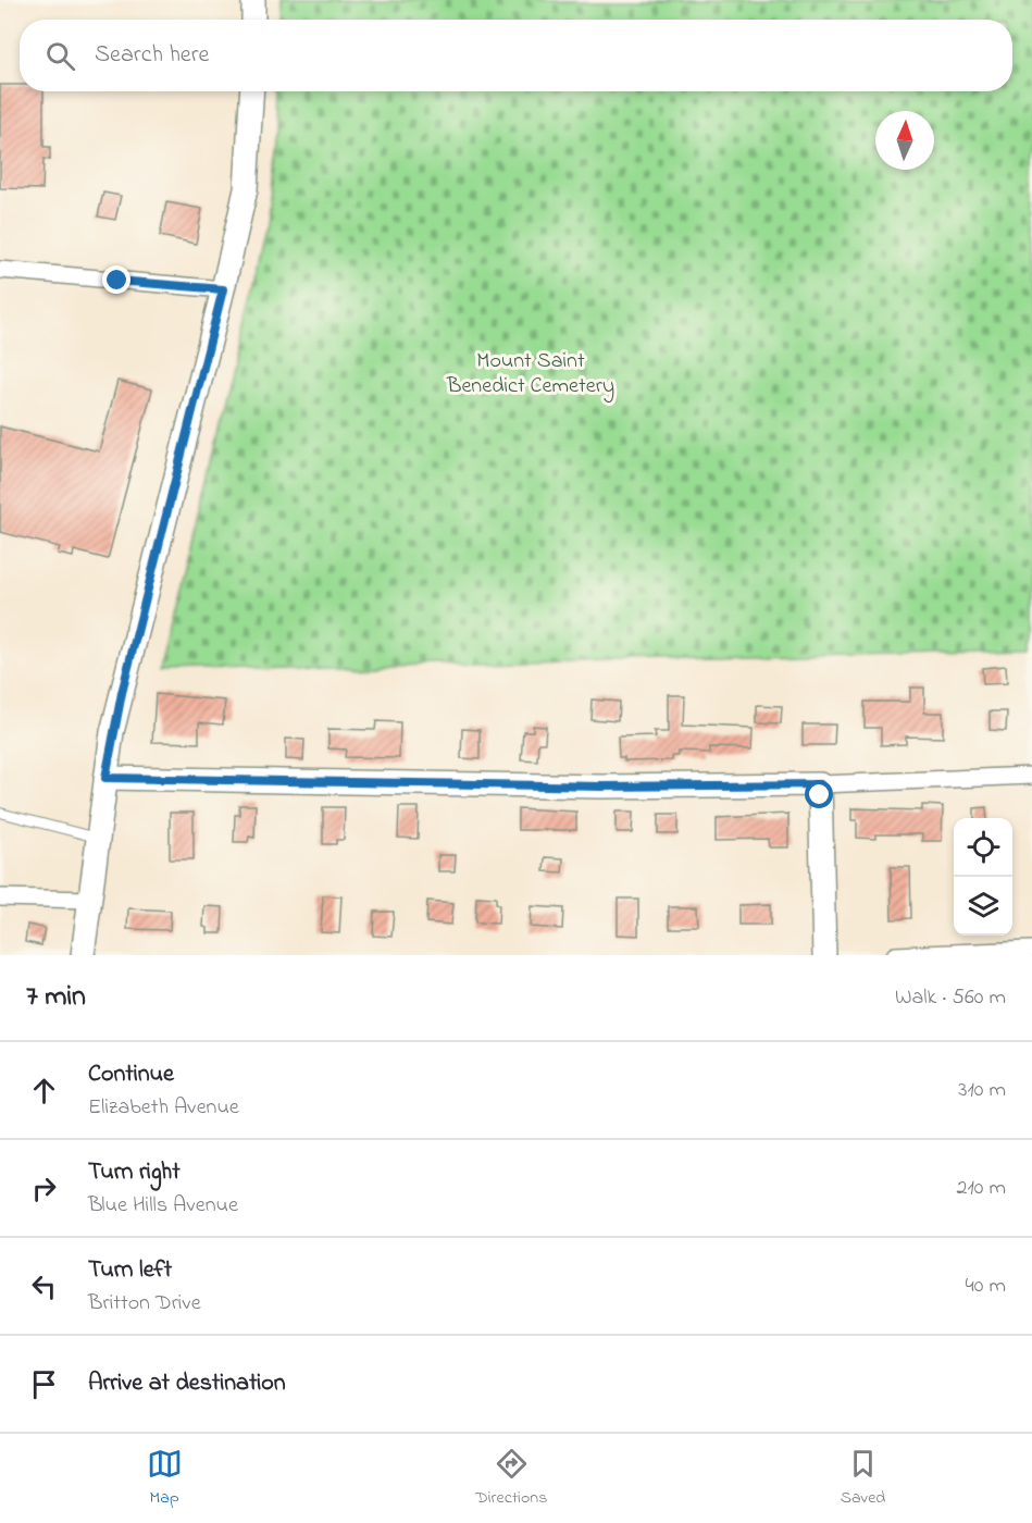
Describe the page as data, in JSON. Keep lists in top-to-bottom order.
{
  "parks": ["Mount Saint Benedict Cemetery"],
  "north": "top",
  "page": {
    "search": "Search here",
    "heading": ["7 min", "Walk · 560 m"],
    "list": [
      ["Continue", "Elizabeth Avenue", "310 m"],
      ["Turn right", "Blue Hills Avenue", "210 m"],
      ["Turn left", "Britton Drive", "40 m"],
      "Arrive at destination"
    ],
    "nav": ["Map", "Directions", "Saved"]
  }
}
